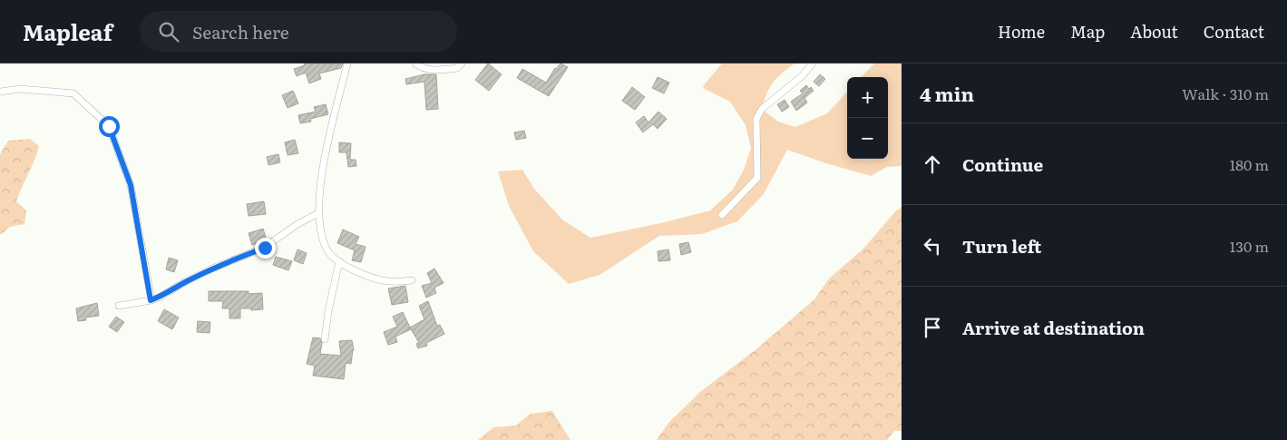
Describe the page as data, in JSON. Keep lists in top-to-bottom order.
{
  "page": {
    "header": "Mapleaf",
    "search": "Search here",
    "nav": [
      "Home",
      "Map",
      "About",
      "Contact"
    ],
    "heading": ["4 min", "Walk · 310 m"],
    "map_buttons": ["+", "−"],
    "list": [
      ["Continue", "180 m"],
      ["Turn left", "130 m"],
      "Arrive at destination"
    ]
  }
}
